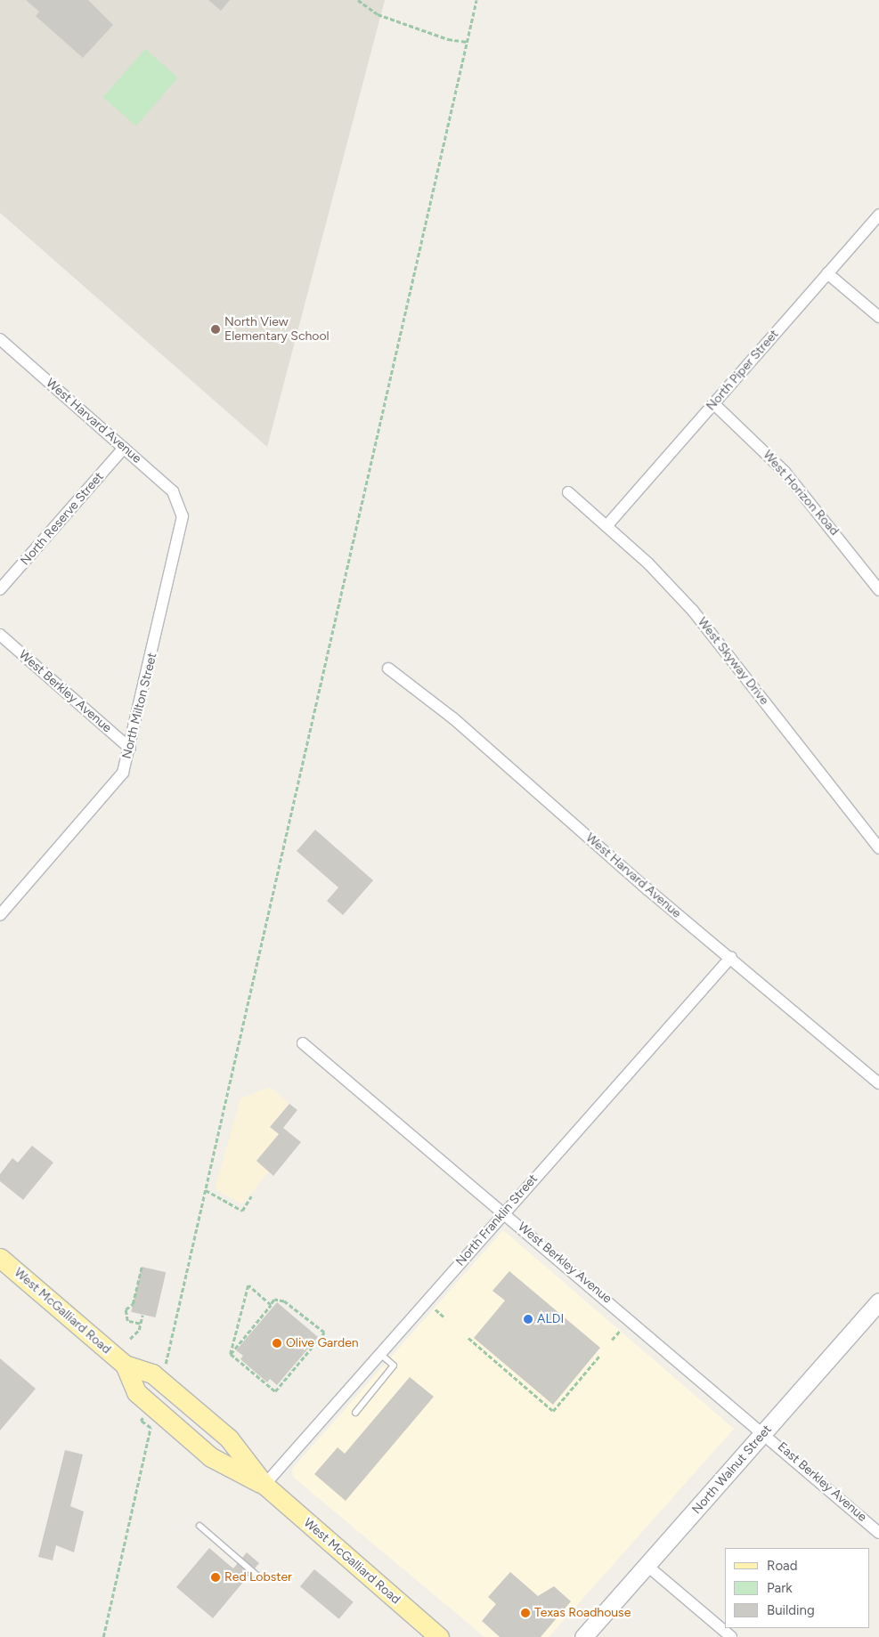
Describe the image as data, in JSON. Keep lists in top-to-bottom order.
{
  "streets": {
    "main road": ["West McGalliard Road", "North Walnut Street"],
    "street": [
      "North Piper Street",
      "West Harvard Avenue",
      "West Horizon Road",
      "North Reserve Street",
      "West Skyway Drive",
      "West Berkley Avenue",
      "North Milton Street",
      "North Franklin Street",
      "East Berkley Avenue"
    ]
  },
  "crossings": [
    ["North Piper Street", "West Horizon Road"],
    ["North Piper Street", "West Skyway Drive"],
    ["West Harvard Avenue", "North Reserve Street"],
    ["West Harvard Avenue", "North Milton Street"],
    ["West Harvard Avenue", "North Franklin Street"],
    ["West Berkley Avenue", "North Milton Street"],
    ["West Berkley Avenue", "North Franklin Street"],
    ["West Berkley Avenue", "North Walnut Street"],
    ["West Berkley Avenue", "East Berkley Avenue"],
    ["North Franklin Street", "West McGalliard Road"],
    ["North Walnut Street", "East Berkley Avenue"]
  ],
  "places": [
    "North View Elementary School",
    "ALDI",
    "Olive Garden",
    "Red Lobster",
    "Texas Roadhouse"
  ],
  "legend": ["Road", "Park", "Building"]
}
